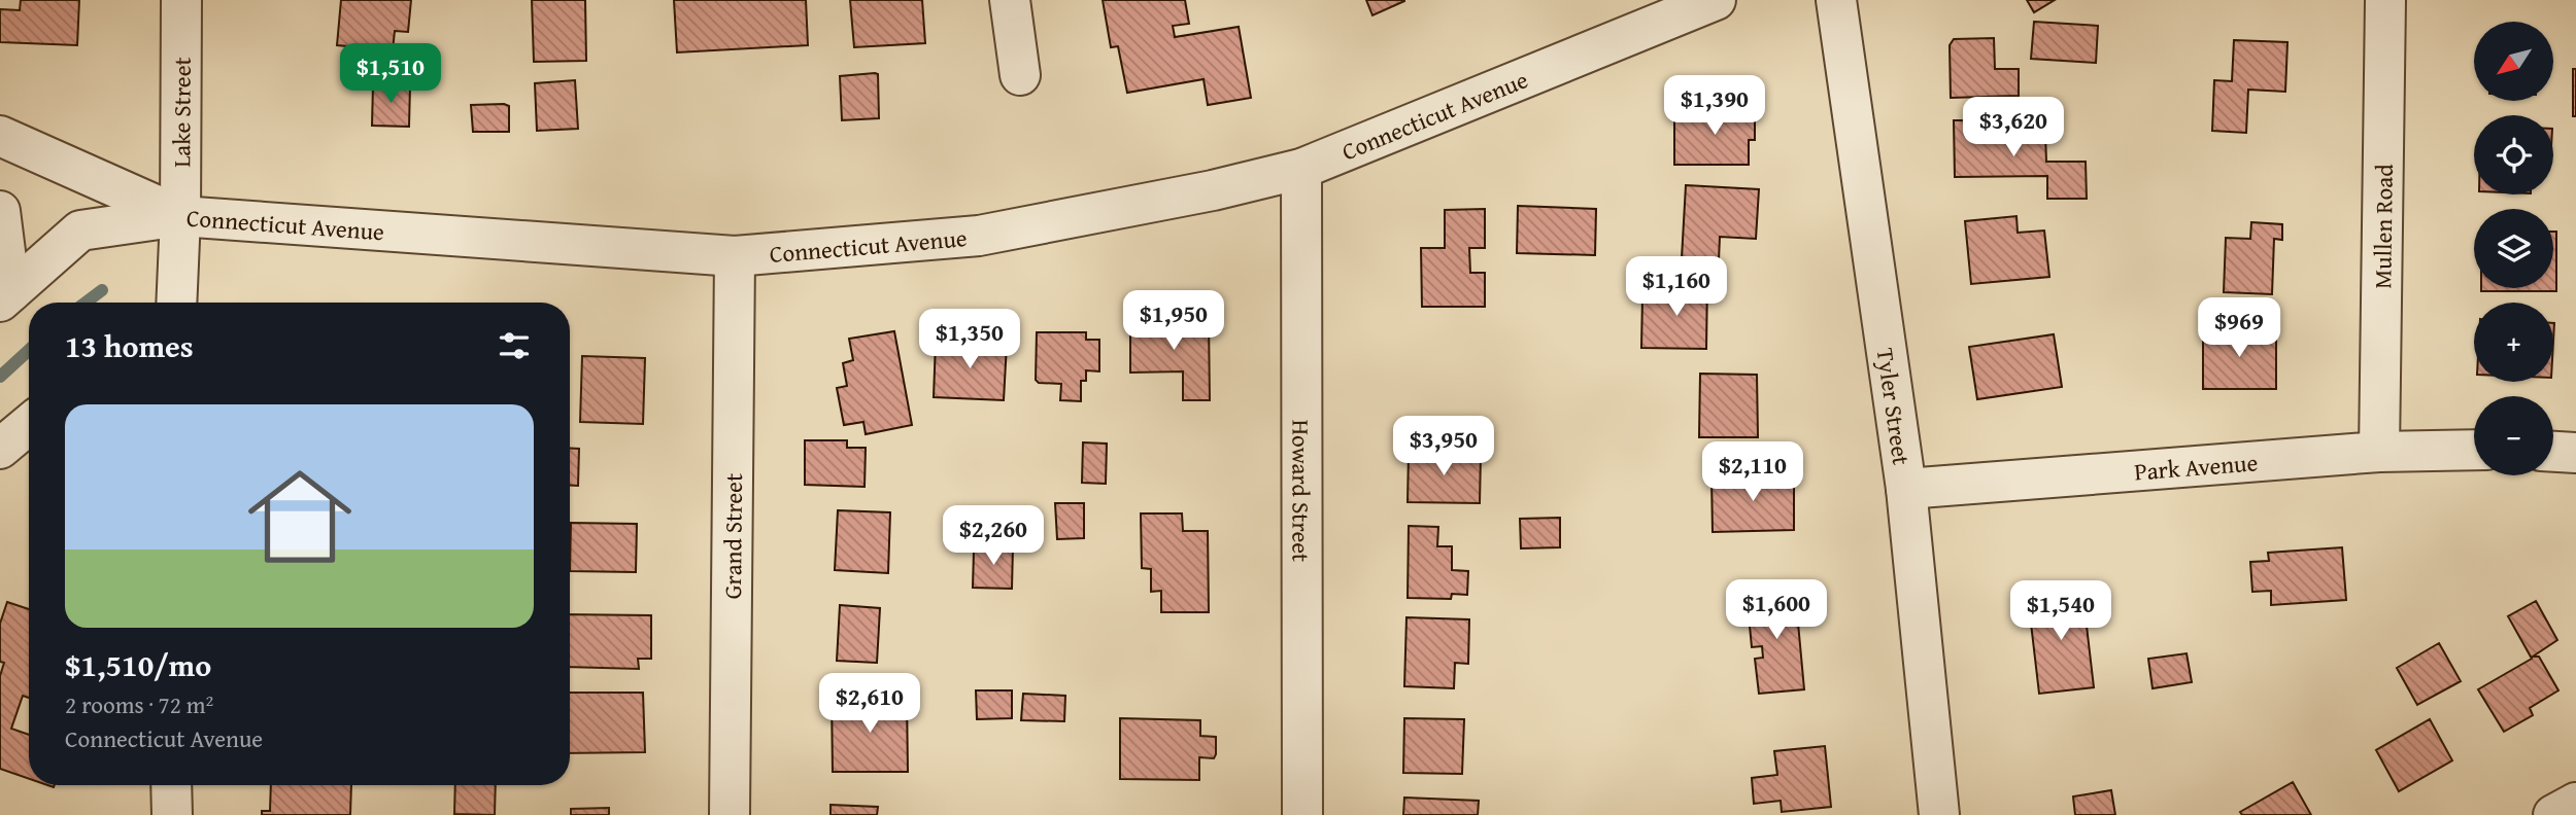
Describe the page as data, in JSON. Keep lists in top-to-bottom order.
{
  "streets": {
    "street": [
      "Lake Street",
      "Connecticut Avenue",
      "Mullen Road",
      "Tyler Street",
      "Park Avenue",
      "Howard Street",
      "Grand Street"
    ]
  },
  "crossings": [
    ["Lake Street", "Connecticut Avenue"],
    ["Connecticut Avenue", "Howard Street"],
    ["Connecticut Avenue", "Grand Street"],
    ["Mullen Road", "Park Avenue"],
    ["Tyler Street", "Park Avenue"]
  ],
  "north": "bottom left",
  "page": {
    "map_buttons": ["+", "−"],
    "price": [
      "$1,510",
      "$1,390",
      "$3,620",
      "$1,160",
      "$1,950",
      "$969",
      "$1,350",
      "$3,950",
      "$2,110",
      "$2,260",
      "$1,600",
      "$1,540",
      "$2,610"
    ],
    "heading": "13 homes",
    "list": [
      {
        "name": "$1,510/mo",
        "note": "2 rooms · 72 m² · Connecticut Avenue"
      }
    ]
  }
}
